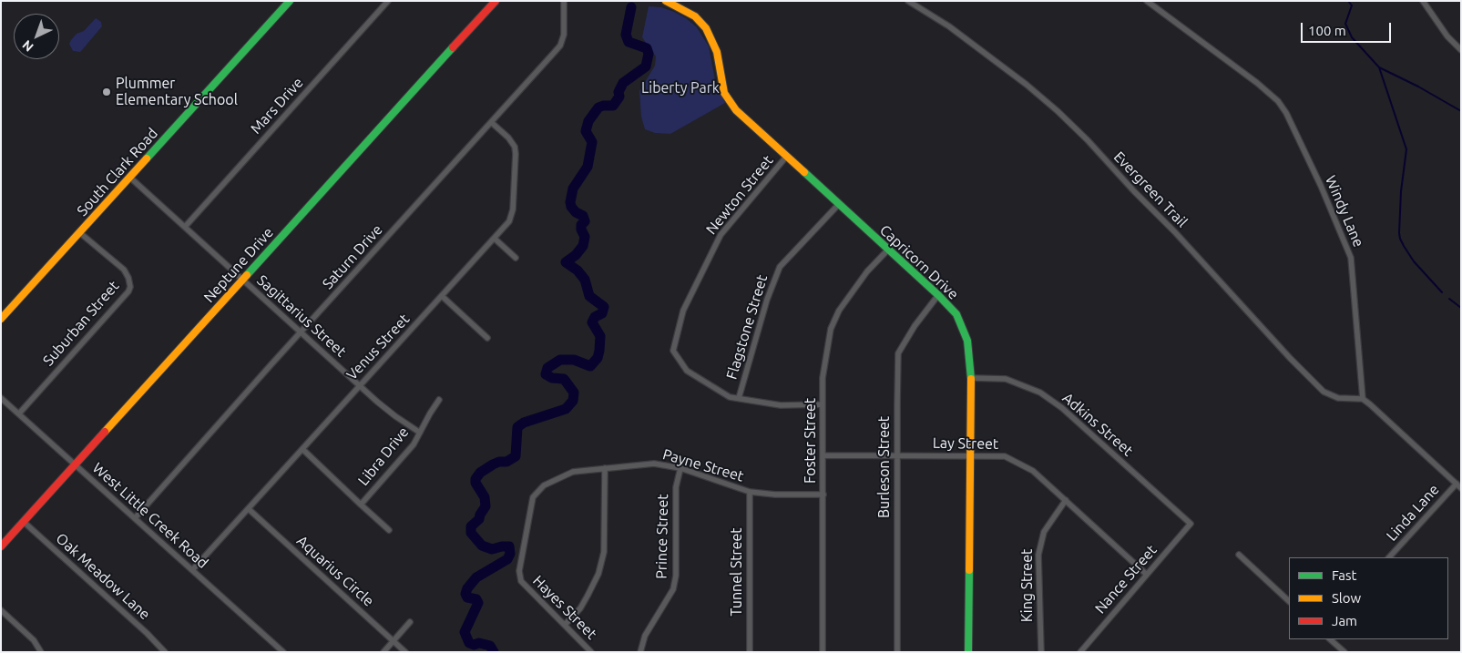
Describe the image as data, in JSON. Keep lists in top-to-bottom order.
{
  "streets": {
    "street": [
      "Mars Drive",
      "South Clark Road",
      "Evergreen Trail",
      "Newton Street",
      "Windy Lane",
      "Saturn Drive",
      "Capricorn Drive",
      "Neptune Drive",
      "Sagittarius Street",
      "Suburban Street",
      "Flagstone Street",
      "Venus Street",
      "Adkins Street",
      "Foster Street",
      "Lay Street",
      "Libra Drive",
      "Payne Street",
      "Burleson Street",
      "Linda Lane",
      "West Little Creek Road",
      "Prince Street",
      "Aquarius Circle",
      "Tunnel Street",
      "Oak Meadow Lane",
      "Nance Street",
      "King Street",
      "Hayes Street"
    ]
  },
  "crossings": [
    ["Mars Drive", "Sagittarius Street"],
    ["South Clark Road", "Sagittarius Street"],
    ["South Clark Road", "Suburban Street"],
    ["Evergreen Trail", "Windy Lane"],
    ["Newton Street", "Capricorn Drive"],
    ["Newton Street", "Flagstone Street"],
    ["Saturn Drive", "Sagittarius Street"],
    ["Saturn Drive", "Venus Street"],
    ["Saturn Drive", "West Little Creek Road"],
    ["Capricorn Drive", "Flagstone Street"],
    ["Capricorn Drive", "Adkins Street"],
    ["Capricorn Drive", "Foster Street"],
    ["Capricorn Drive", "Lay Street"],
    ["Capricorn Drive", "Burleson Street"],
    ["Neptune Drive", "Sagittarius Street"],
    ["Neptune Drive", "West Little Creek Road"],
    ["Neptune Drive", "Oak Meadow Lane"],
    ["Sagittarius Street", "Venus Street"],
    ["Sagittarius Street", "Libra Drive"],
    ["Suburban Street", "West Little Creek Road"],
    ["Venus Street", "West Little Creek Road"],
    ["Venus Street", "Aquarius Circle"],
    ["Adkins Street", "Nance Street"],
    ["Foster Street", "Lay Street"],
    ["Foster Street", "Payne Street"],
    ["Lay Street", "Burleson Street"],
    ["Lay Street", "Nance Street"],
    ["Lay Street", "King Street"],
    ["Payne Street", "Prince Street"],
    ["Payne Street", "Tunnel Street"],
    ["Payne Street", "Hayes Street"]
  ],
  "parks": ["Liberty Park"],
  "places": ["Plummer Elementary School"],
  "legend": ["Fast", "Slow", "Jam"],
  "scale_bar": "100 m",
  "north": "bottom left"
}
